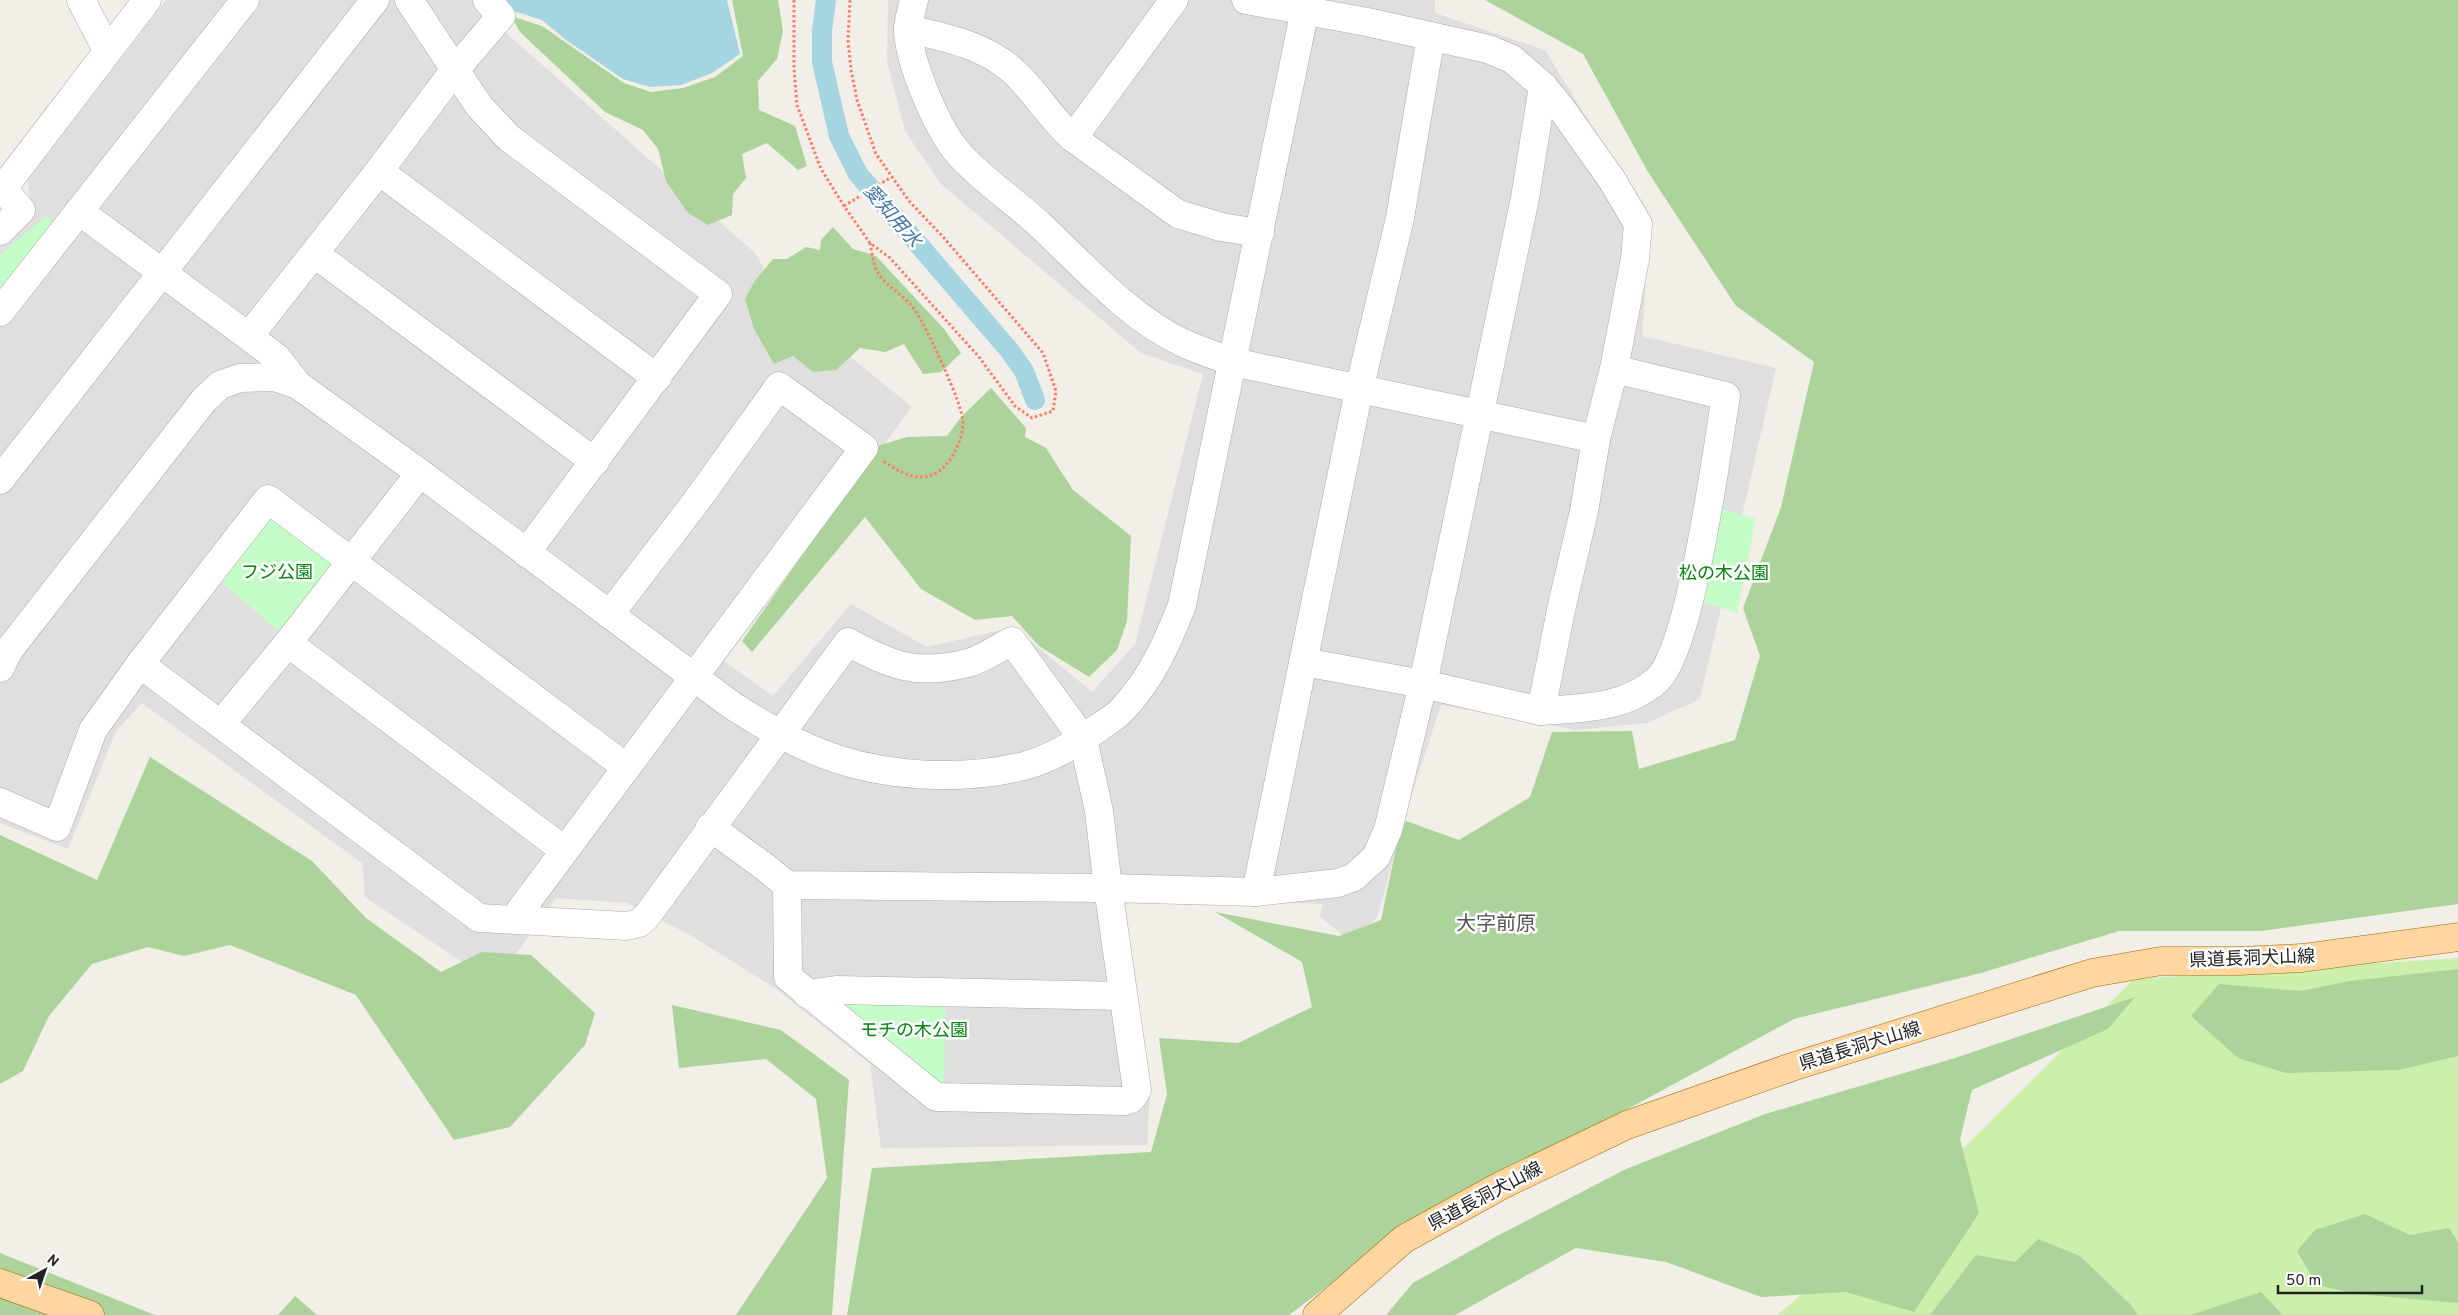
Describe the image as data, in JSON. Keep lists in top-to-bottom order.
{
  "streets": {
    "main road": ["県道長洞犬山線"]
  },
  "districts": ["大字前原"],
  "water": ["愛知用水"],
  "parks": ["フジ公園", "松の木公園", "モチの木公園"],
  "scale_bar": "50 m",
  "north": "top right"
}
